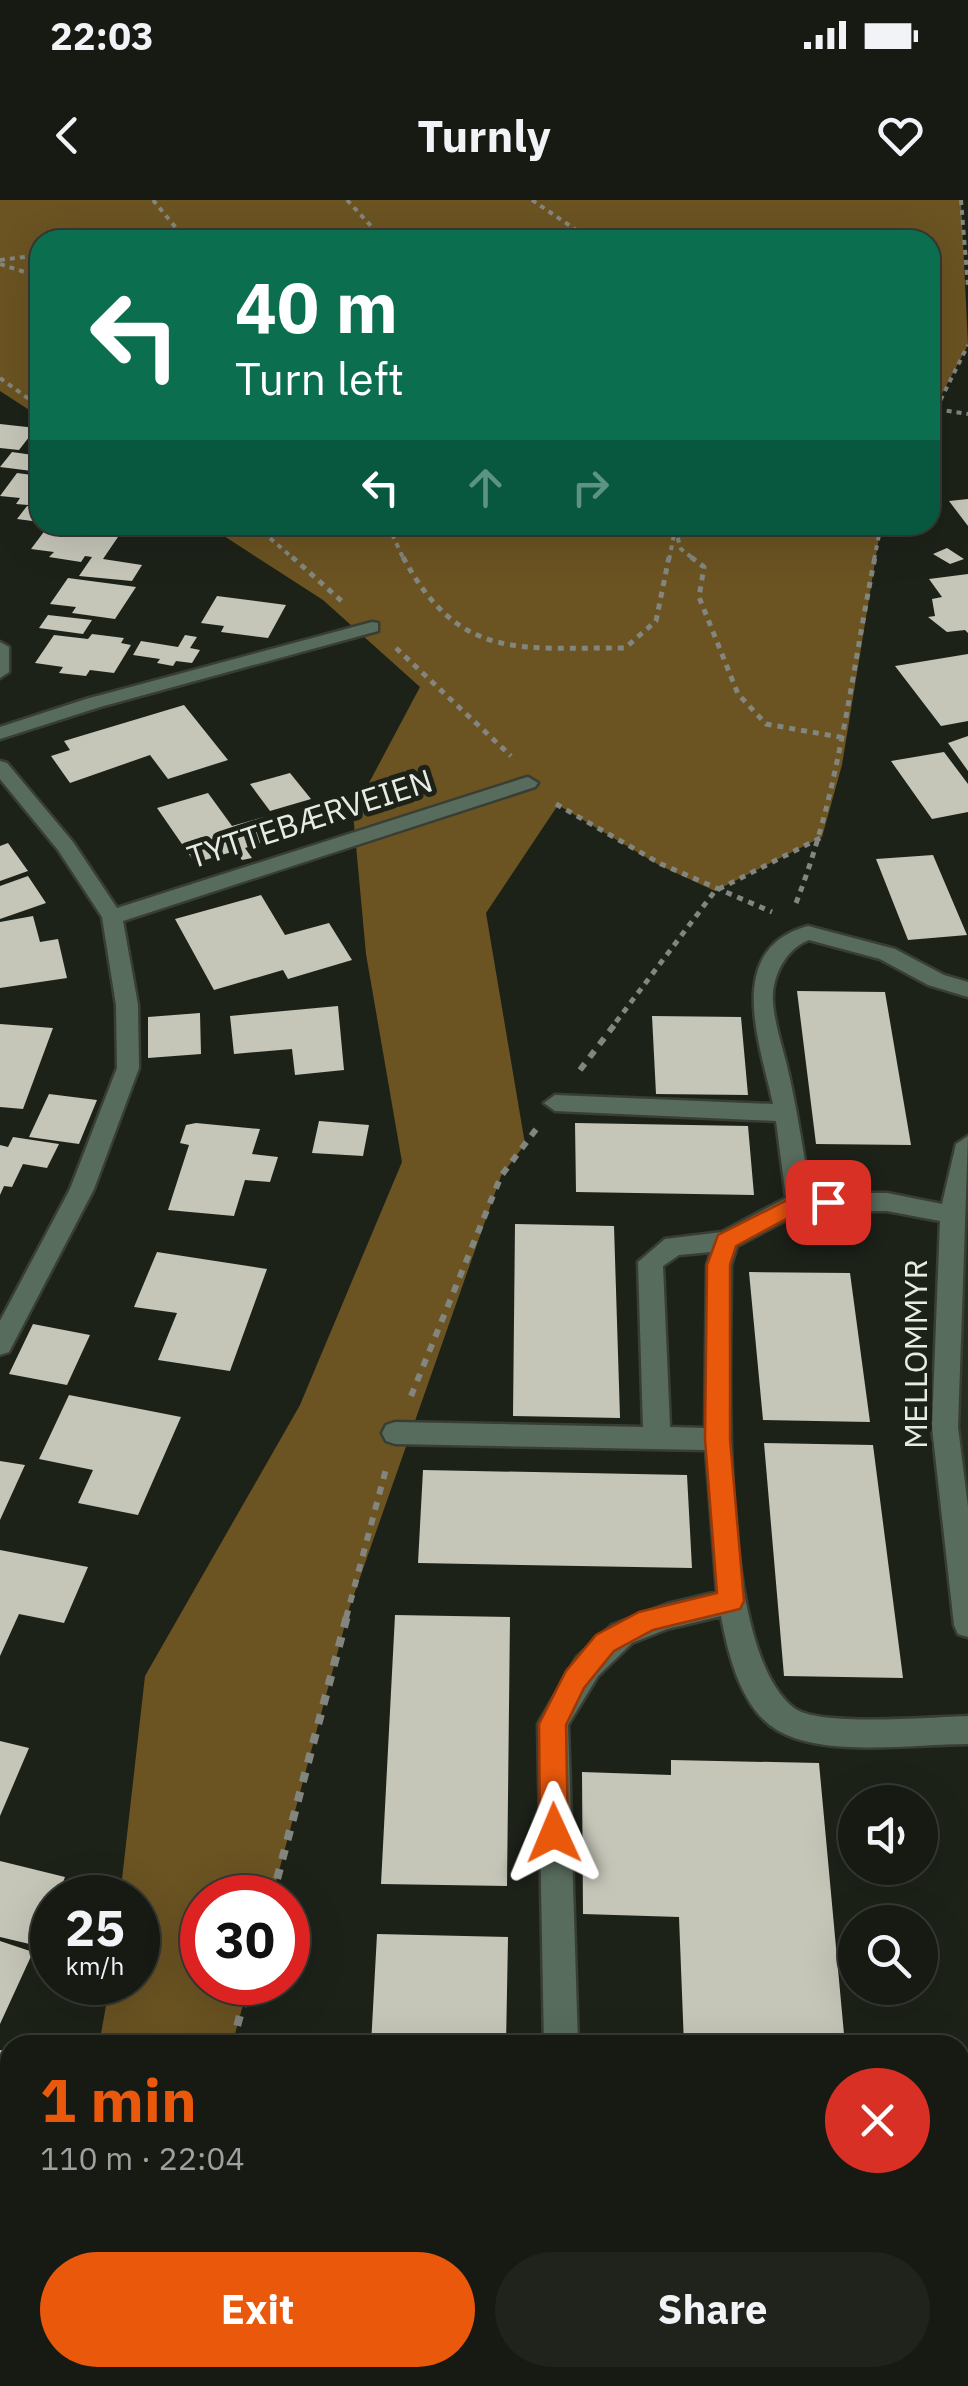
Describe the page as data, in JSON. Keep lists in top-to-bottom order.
{
  "streets": {
    "street": ["TYTTEBÆRVEIEN", "MELLOMMYR"]
  },
  "page": {
    "status": "22:03",
    "header": "Turnly",
    "turn": ["40 m", "Turn left"],
    "speed": "25 km/h",
    "limit": "30",
    "heading": ["1 min", "110 m · 22:04"],
    "buttons": ["Exit", "Share"]
  }
}
